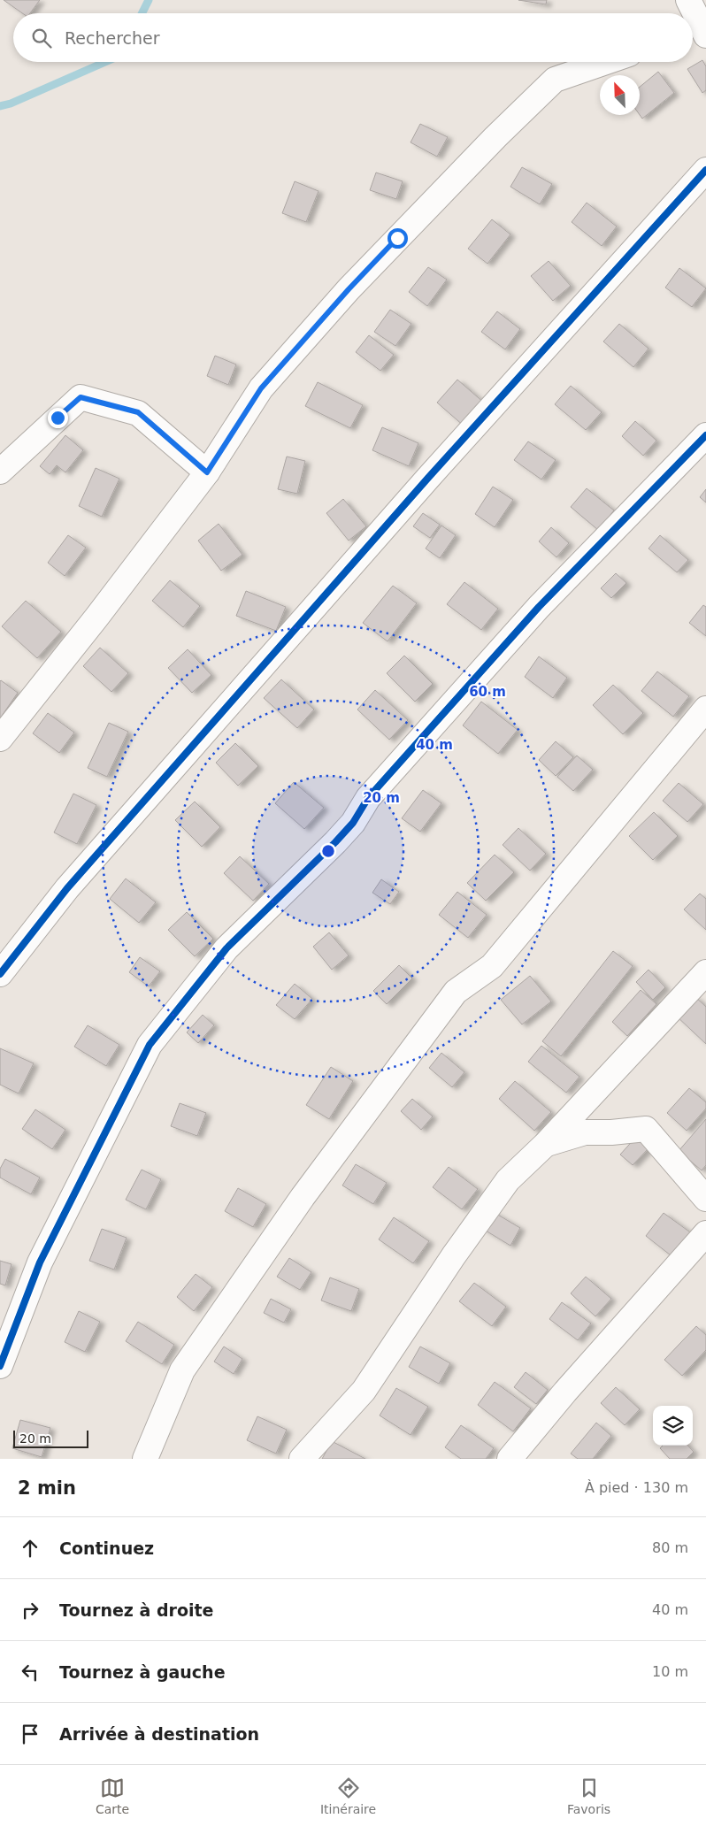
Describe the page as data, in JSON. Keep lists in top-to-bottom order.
{
  "scale_bar": "20 m",
  "north": "top left",
  "page": {
    "search": "Rechercher",
    "scale": "20 m",
    "heading": ["2 min", "À pied · 130 m"],
    "list": [
      ["Continuez", "80 m"],
      ["Tournez à droite", "40 m"],
      ["Tournez à gauche", "10 m"],
      "Arrivée à destination"
    ],
    "nav": ["Carte", "Itinéraire", "Favoris"]
  },
  "rings": ["60 m", "40 m", "20 m"]
}
